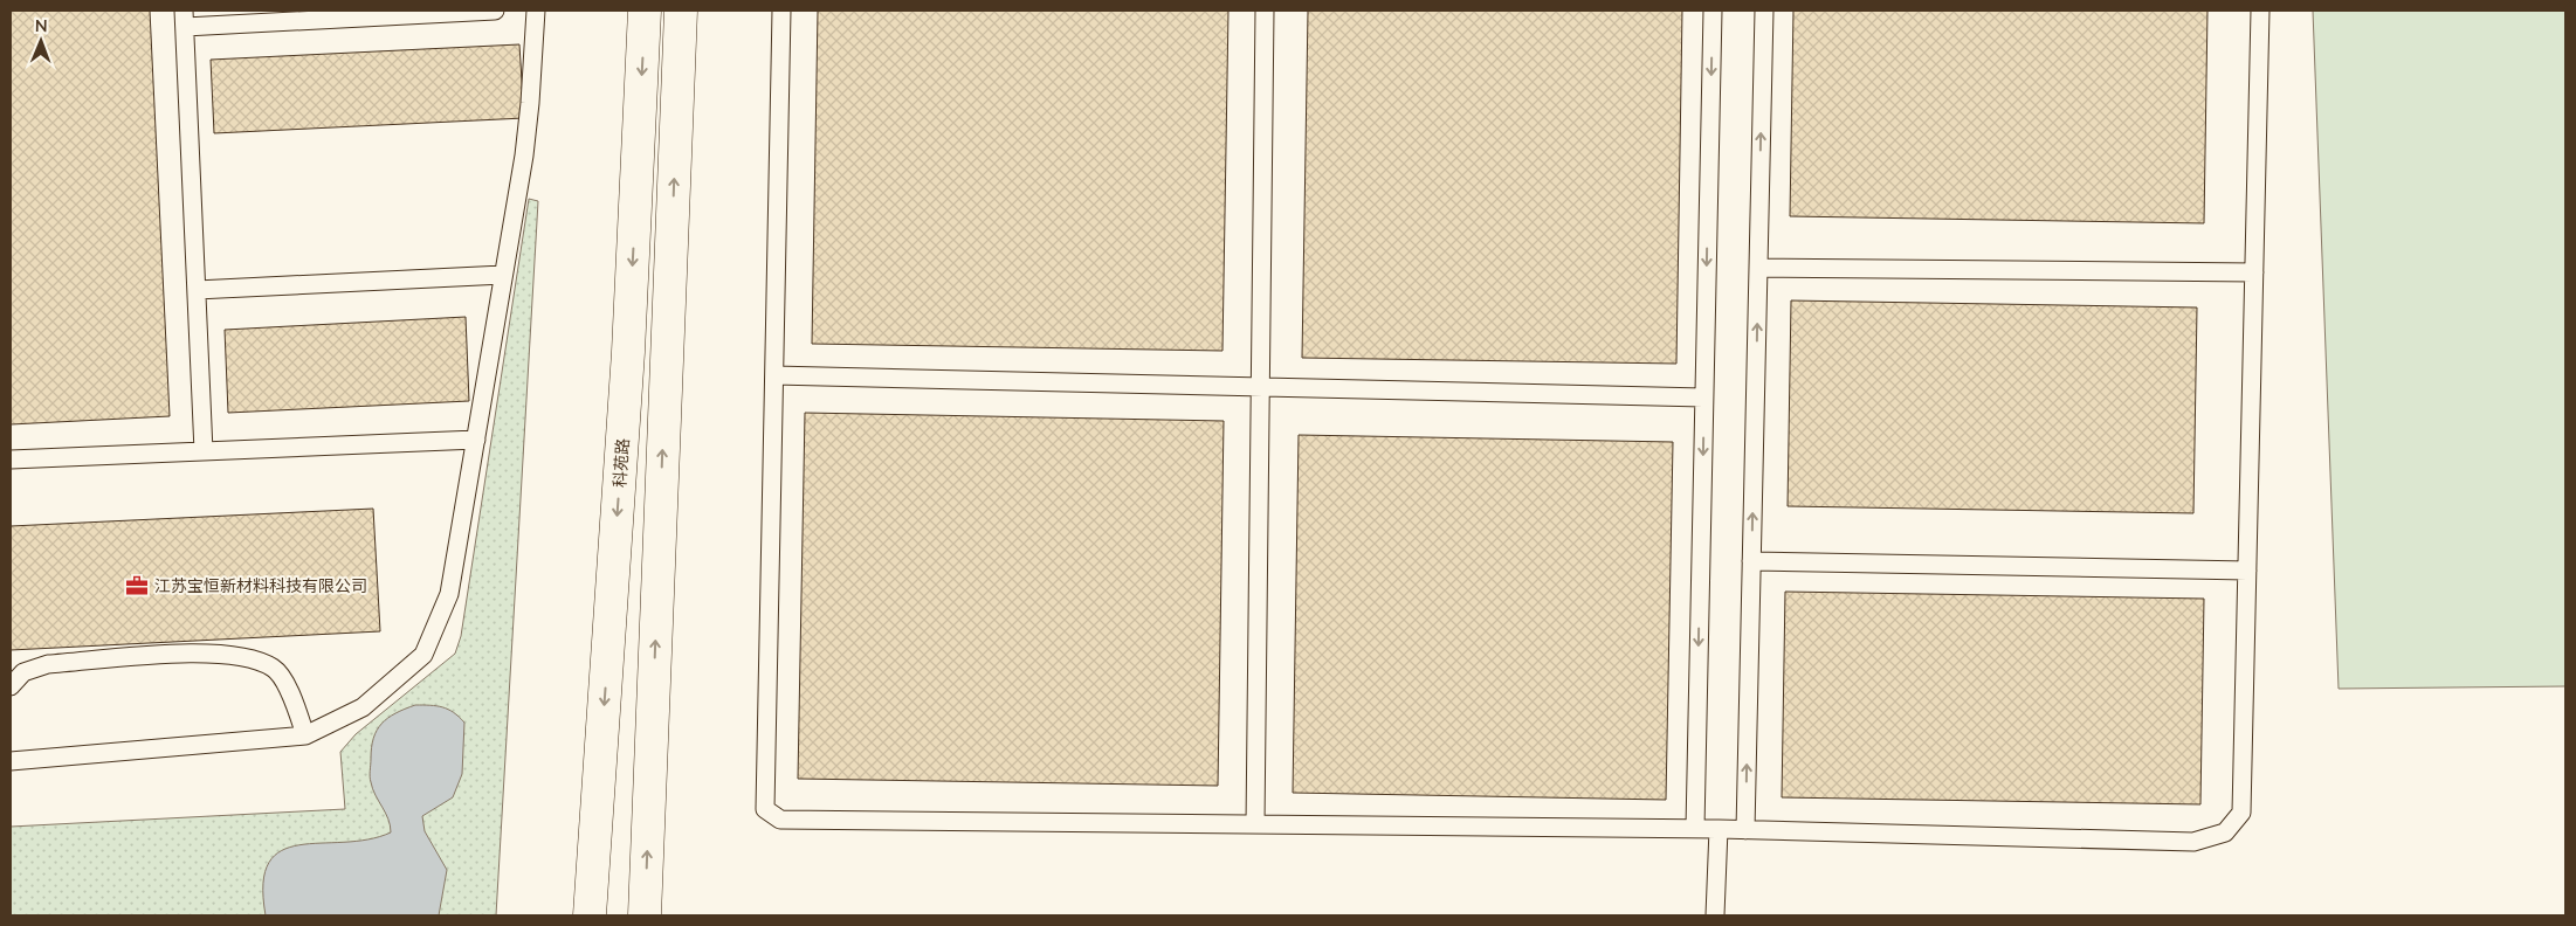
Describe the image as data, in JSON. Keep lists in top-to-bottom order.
{
  "streets": {
    "street": ["科苑路"]
  },
  "places": {
    "office": ["江苏宝恒新材料科技有限公司"]
  },
  "north": "top"
}
